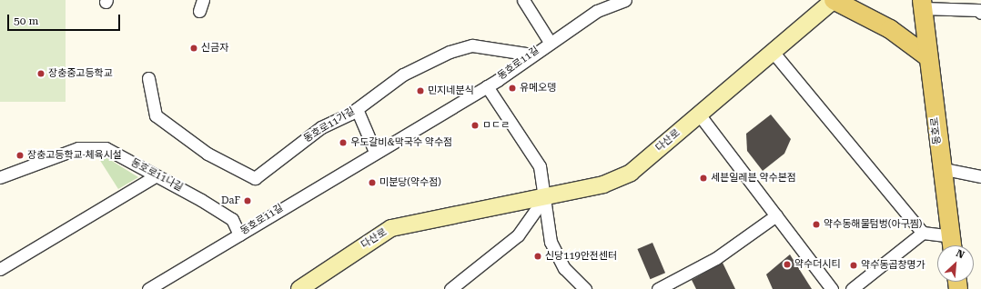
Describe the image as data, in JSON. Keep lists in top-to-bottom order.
{
  "streets": {
    "main road": ["동호로", "다산로"],
    "street": ["동호로11길", "동호로11가길", "동호로11나길"]
  },
  "crossings": [
    ["동호로11길", "동호로11가길"],
    ["동호로11길", "동호로11나길"]
  ],
  "places": [
    "신금자",
    "장충중고등학교",
    "유메오뎅",
    "민지네분식",
    "ㅁㄷㄹ",
    "우도갈비&막국수 약수점",
    "장충고등학교 체육시설",
    "세븐일레븐 약수본점",
    "미분당(약수점)",
    "DaF",
    "약수동해물텀벙(아구찜)",
    "신당119안전센터",
    "약수더시티",
    "약수동곱창명가"
  ],
  "scale_bar": "50 m",
  "north": "top right"
}
